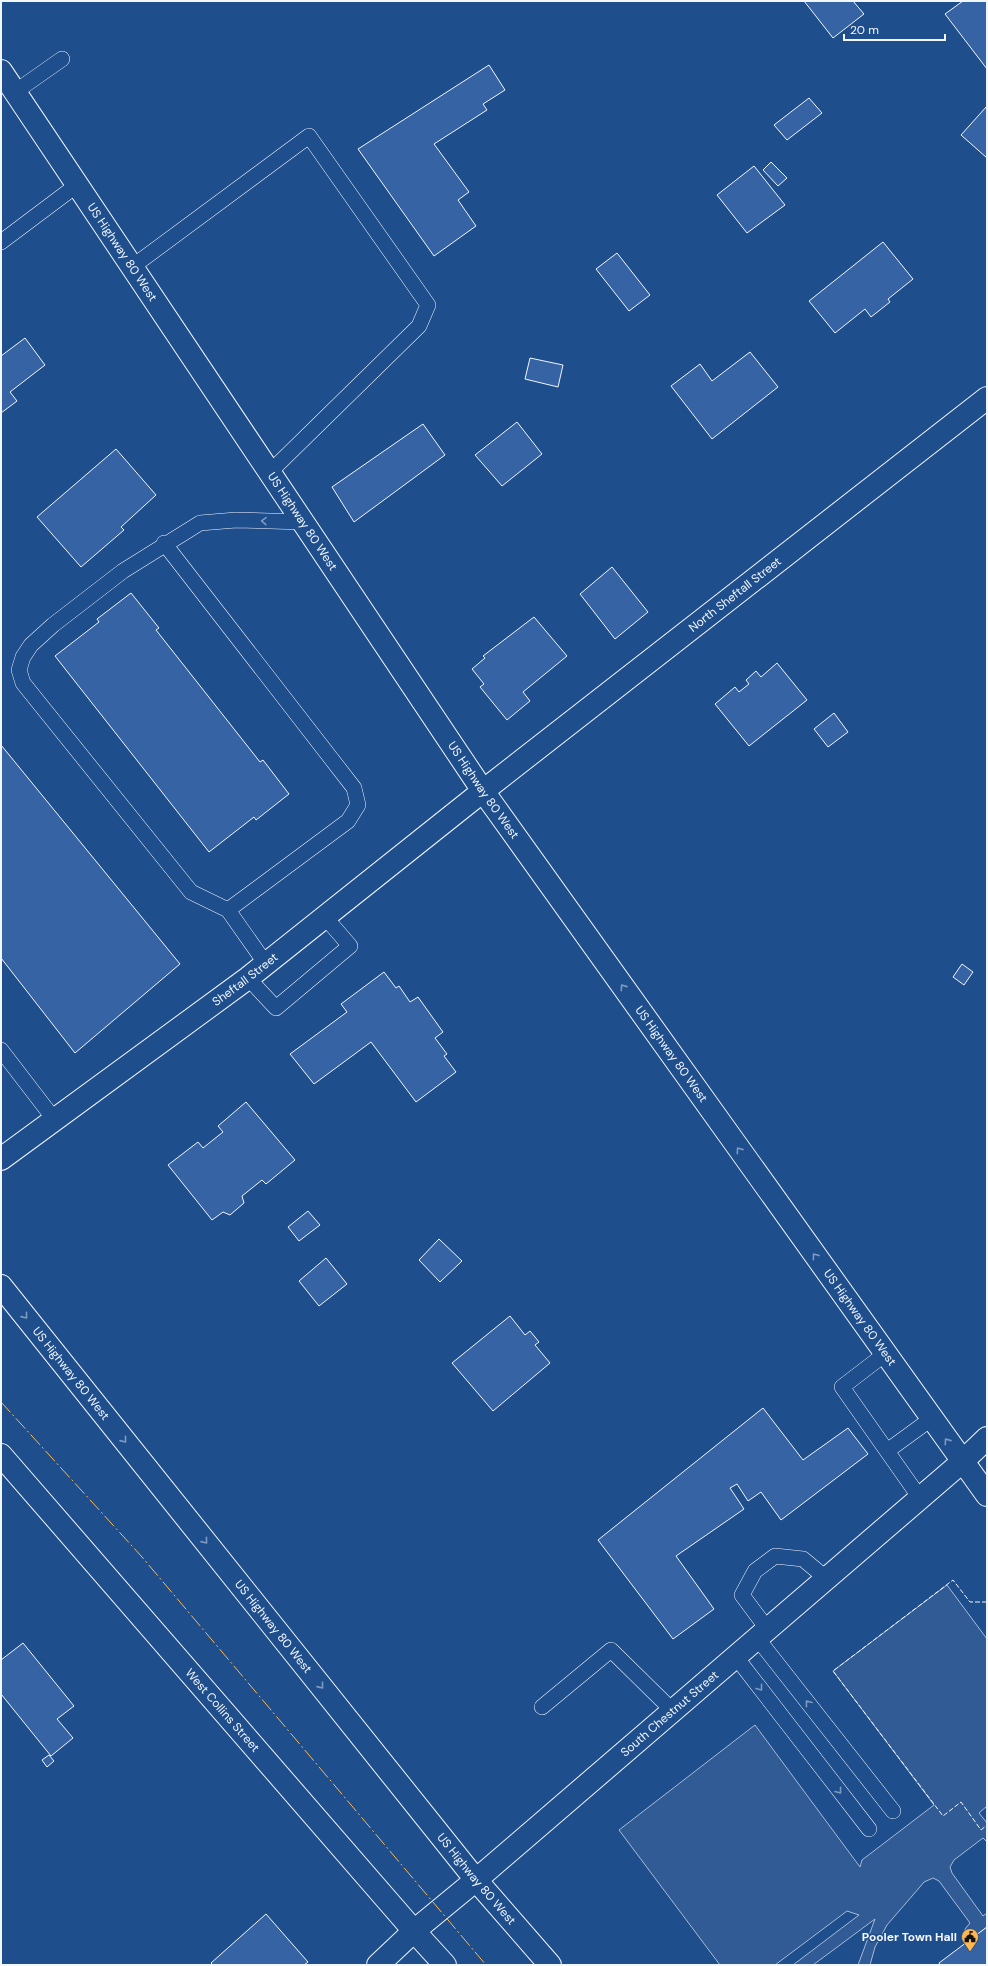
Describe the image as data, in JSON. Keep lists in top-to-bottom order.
{
  "streets": {
    "street": [
      "US Highway 80 West",
      "North Sheftall Street",
      "Sheftall Street",
      "West Collins Street",
      "South Chestnut Street"
    ]
  },
  "crossings": [
    ["US Highway 80 West", "North Sheftall Street"],
    ["US Highway 80 West", "Sheftall Street"],
    ["US Highway 80 West", "South Chestnut Street"],
    ["North Sheftall Street", "Sheftall Street"],
    ["West Collins Street", "South Chestnut Street"]
  ],
  "places": {
    "public building": ["Pooler Town Hall"]
  },
  "scale_bar": "20 m"
}
